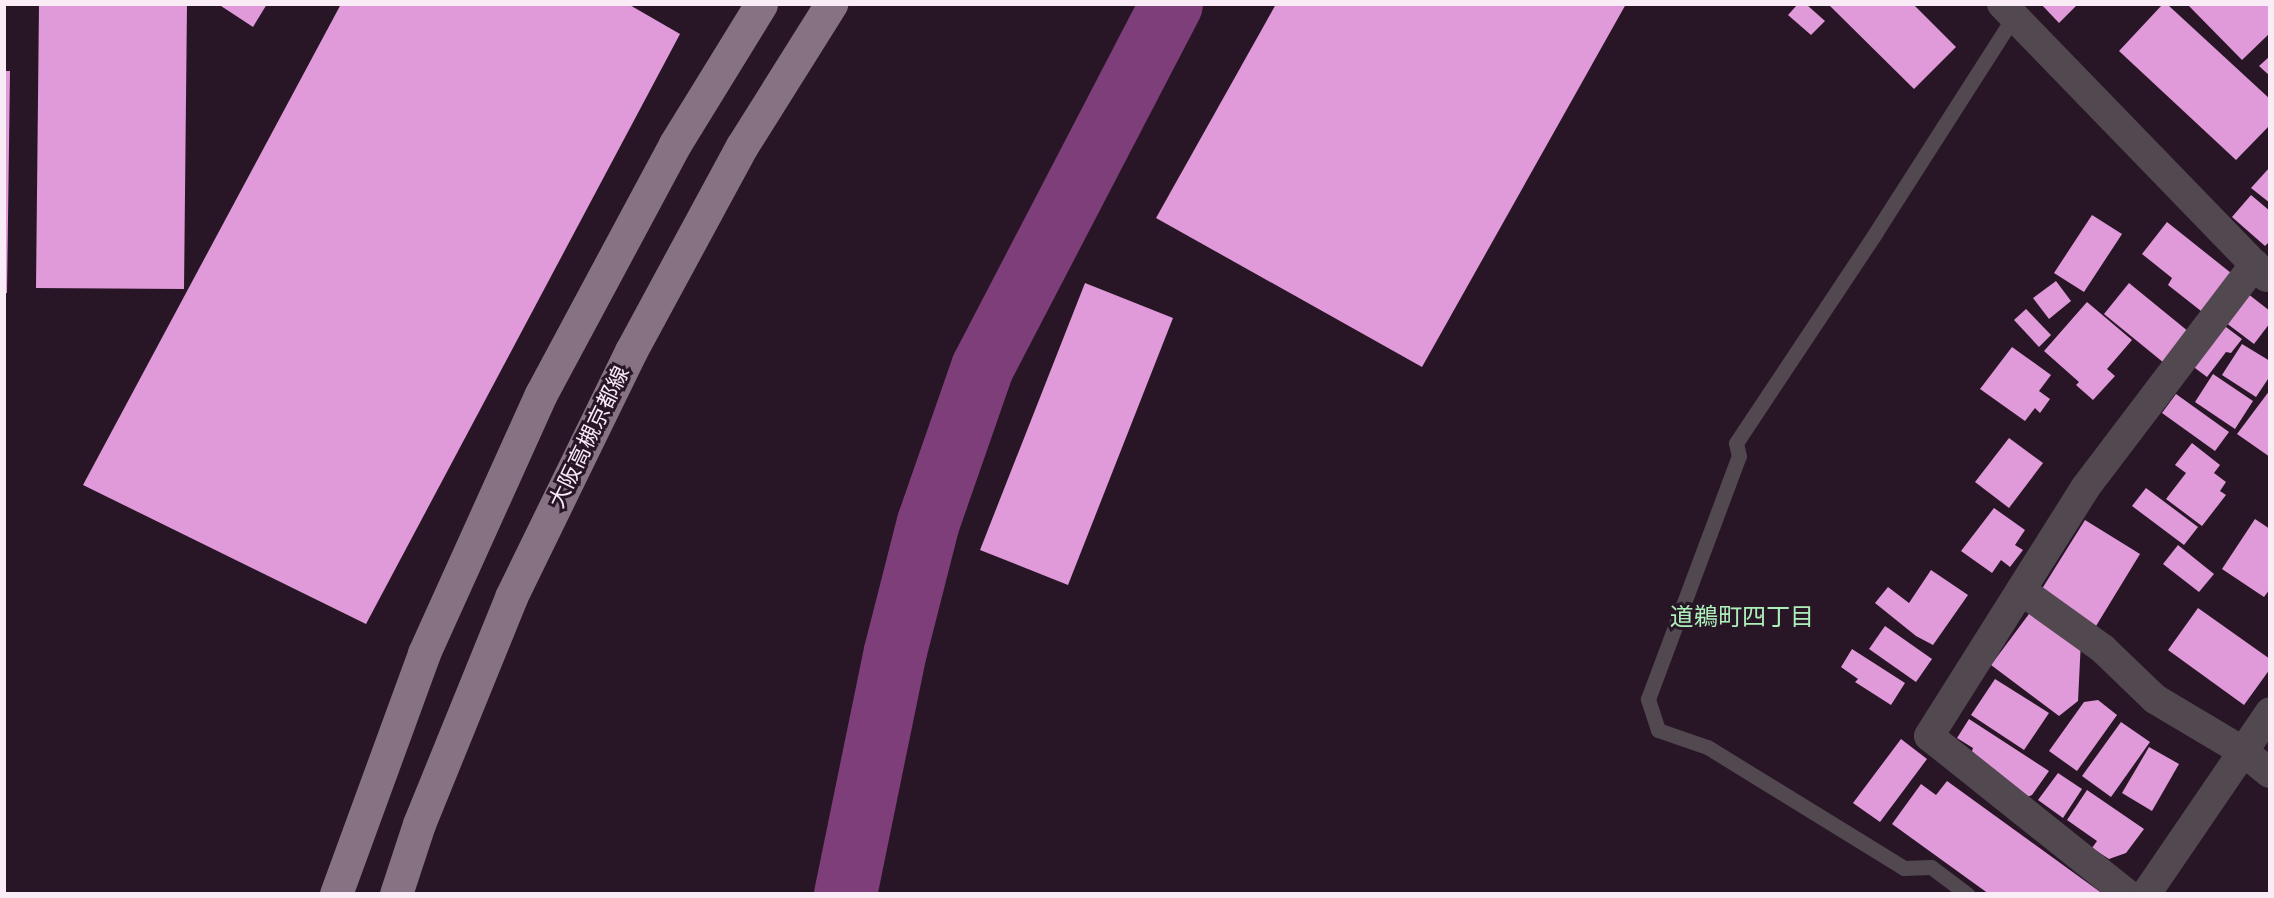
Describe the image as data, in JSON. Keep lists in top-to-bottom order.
{
  "streets": {
    "main road": ["大阪高槻京都線"]
  },
  "districts": ["道鵜町四丁目"]
}
